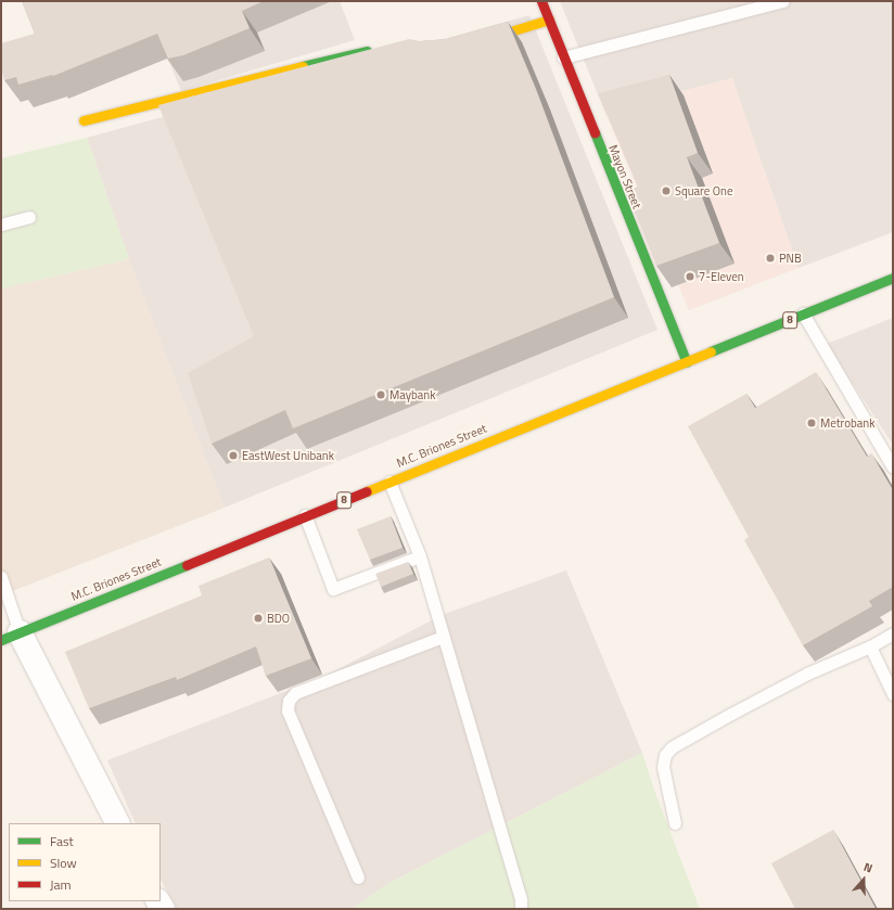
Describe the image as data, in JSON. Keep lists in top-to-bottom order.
{
  "streets": {
    "main road": ["Mayon Street", "8", "M.C. Briones Street"]
  },
  "crossings": [
    ["Mayon Street", "M.C. Briones Street"]
  ],
  "places": [
    "Square One",
    "PNB",
    "7-Eleven",
    "Maybank",
    "Metrobank",
    "EastWest Unibank",
    "BDO"
  ],
  "legend": ["Fast", "Slow", "Jam"],
  "north": "top"
}
